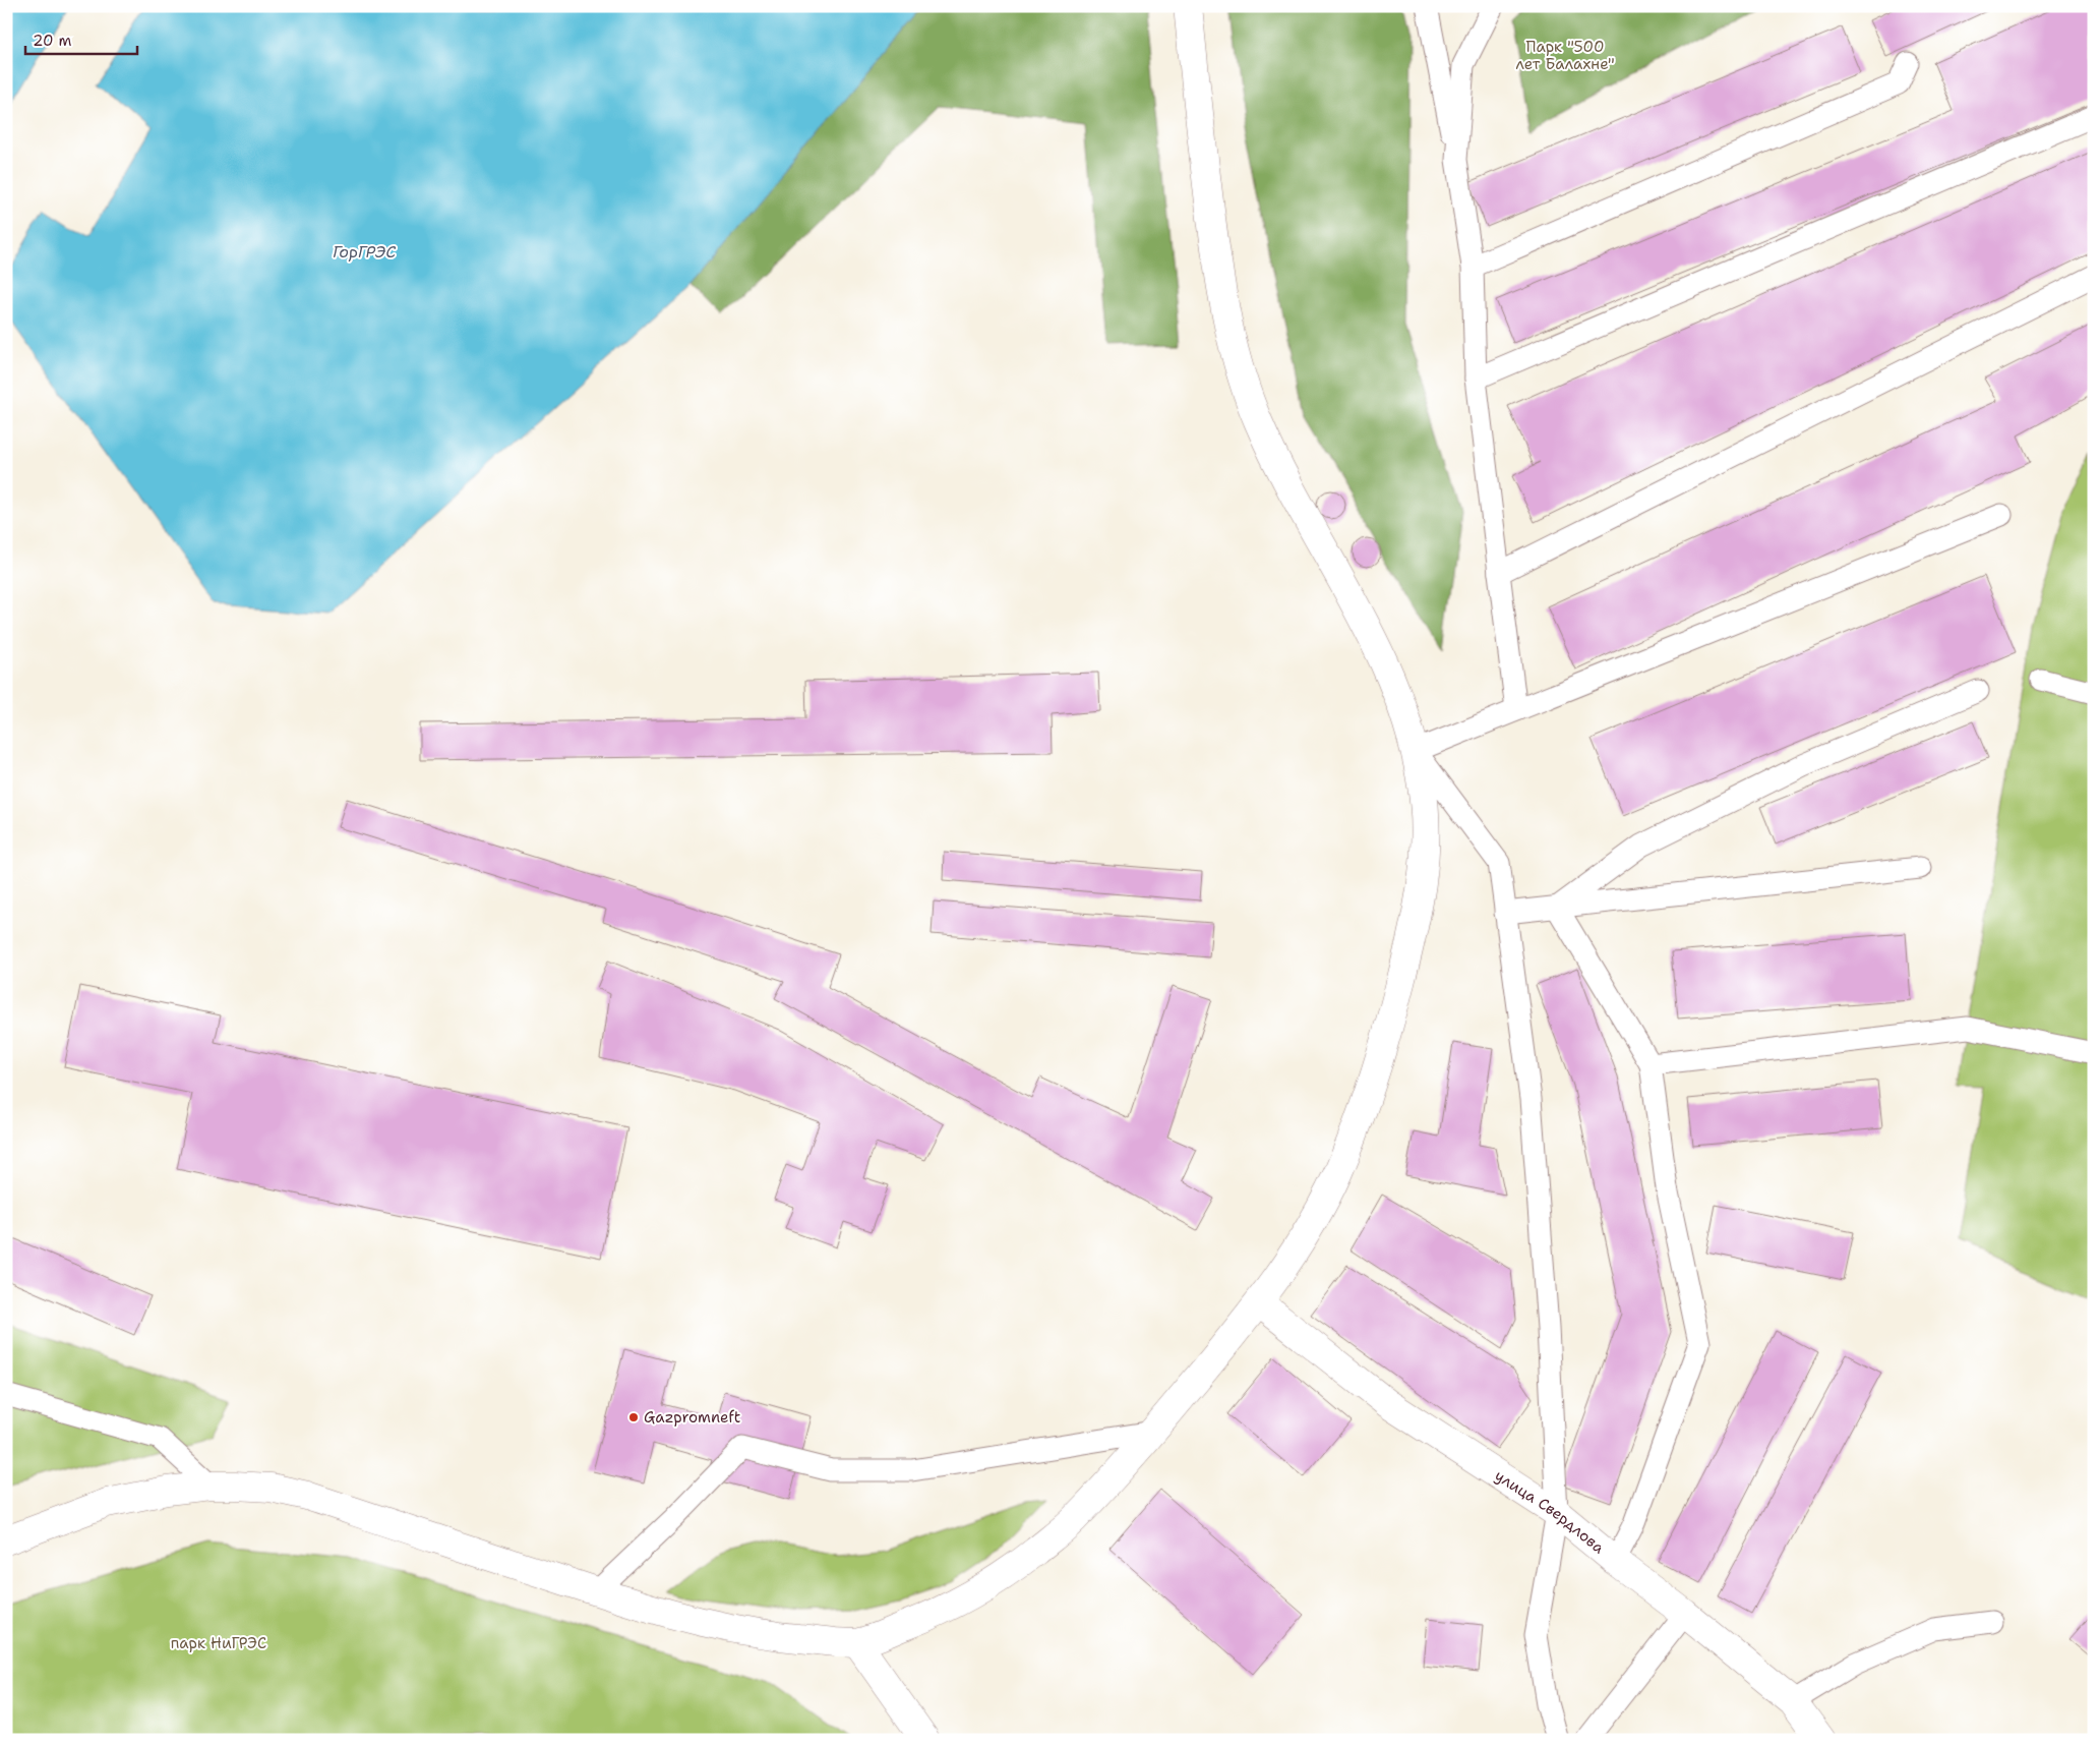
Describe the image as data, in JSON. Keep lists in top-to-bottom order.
{
  "streets": {
    "main road": ["улица Свердлова"]
  },
  "water": ["ГорГРЭС"],
  "parks": ["Парк \"500 лет Балахне\"", "парк НиГРЭС"],
  "places": ["Gazpromneft"],
  "scale_bar": "20 m"
}
